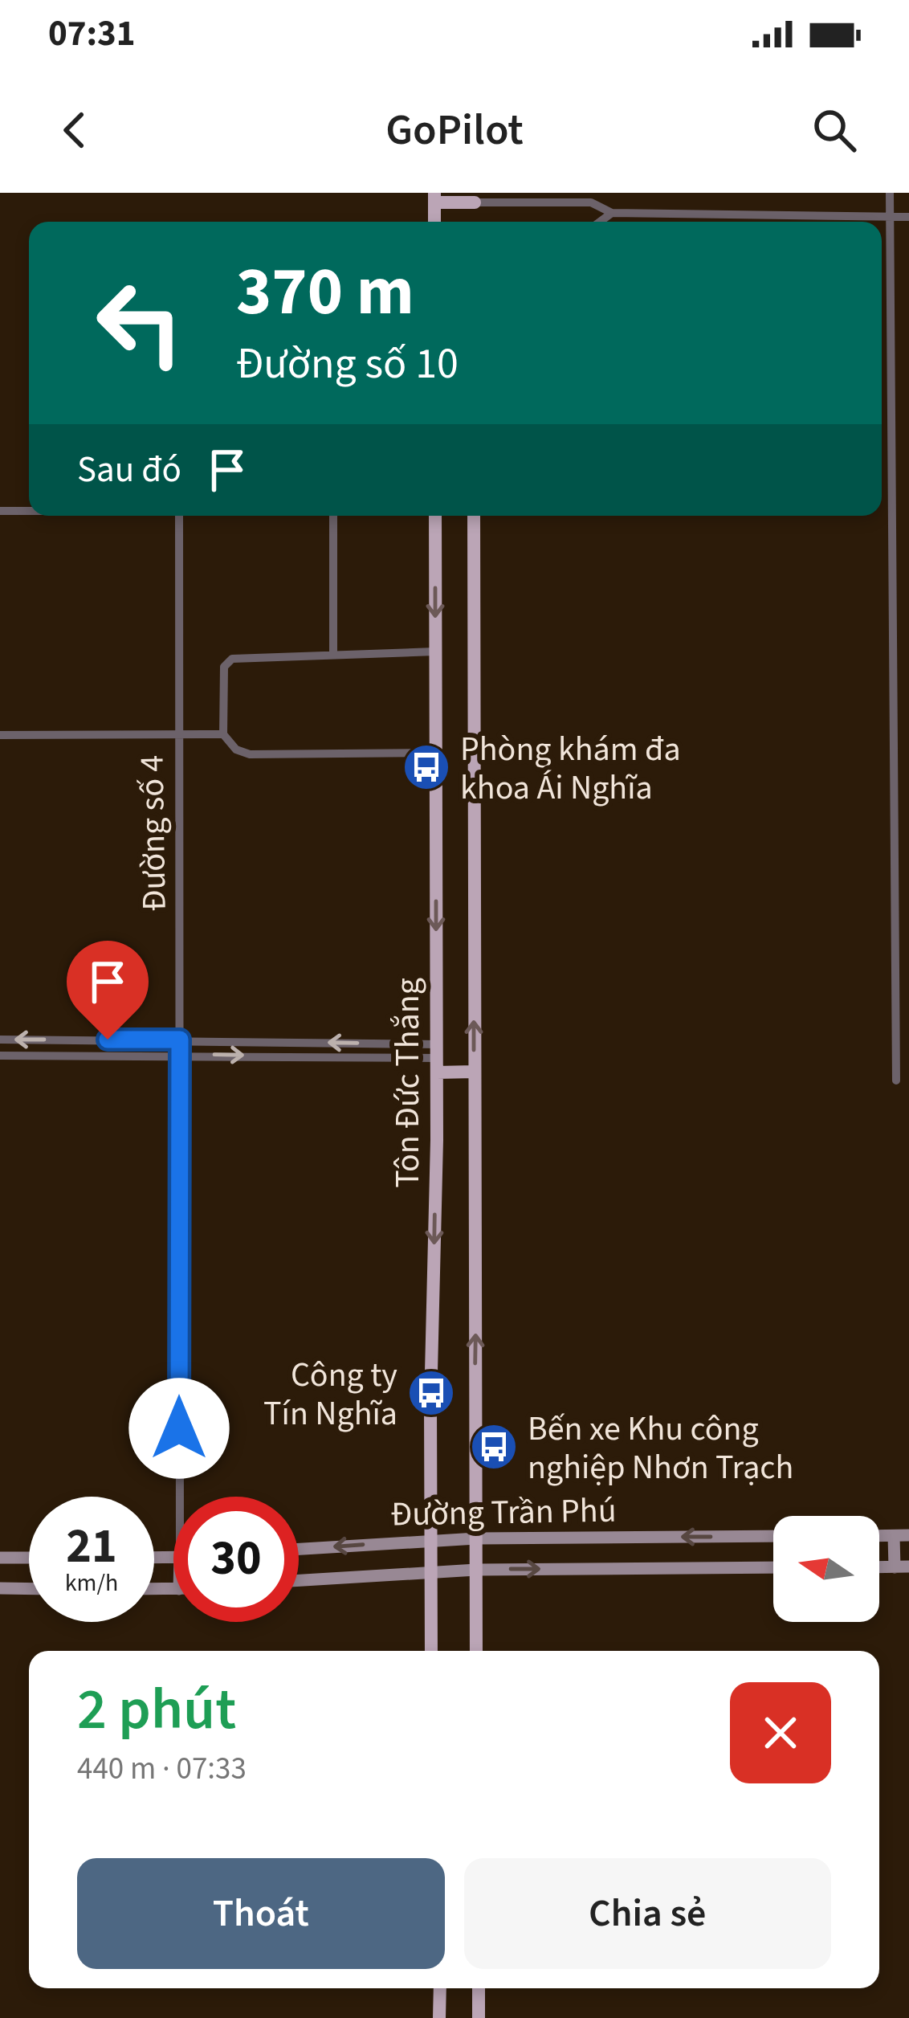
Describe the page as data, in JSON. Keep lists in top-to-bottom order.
{
  "streets": {
    "main road": ["Tôn Đức Thắng", "Đường Trần Phú"],
    "street": ["Đường số 4"]
  },
  "crossings": [
    ["Tôn Đức Thắng", "Đường Trần Phú"]
  ],
  "places": {
    "bus stop": ["Phòng khám đa khoa Ái Nghĩa", "Công ty Tín Nghĩa", "Bến xe Khu công nghiệp Nhơn Trạch"]
  },
  "north": "left",
  "page": {
    "status": "07:31",
    "header": "GoPilot",
    "turn": ["370 m", "Đường số 10"],
    "then": "Sau đó",
    "speed": "21 km/h",
    "limit": "30",
    "heading": ["2 phút", "440 m · 07:33"],
    "buttons": ["Thoát", "Chia sẻ"]
  }
}
